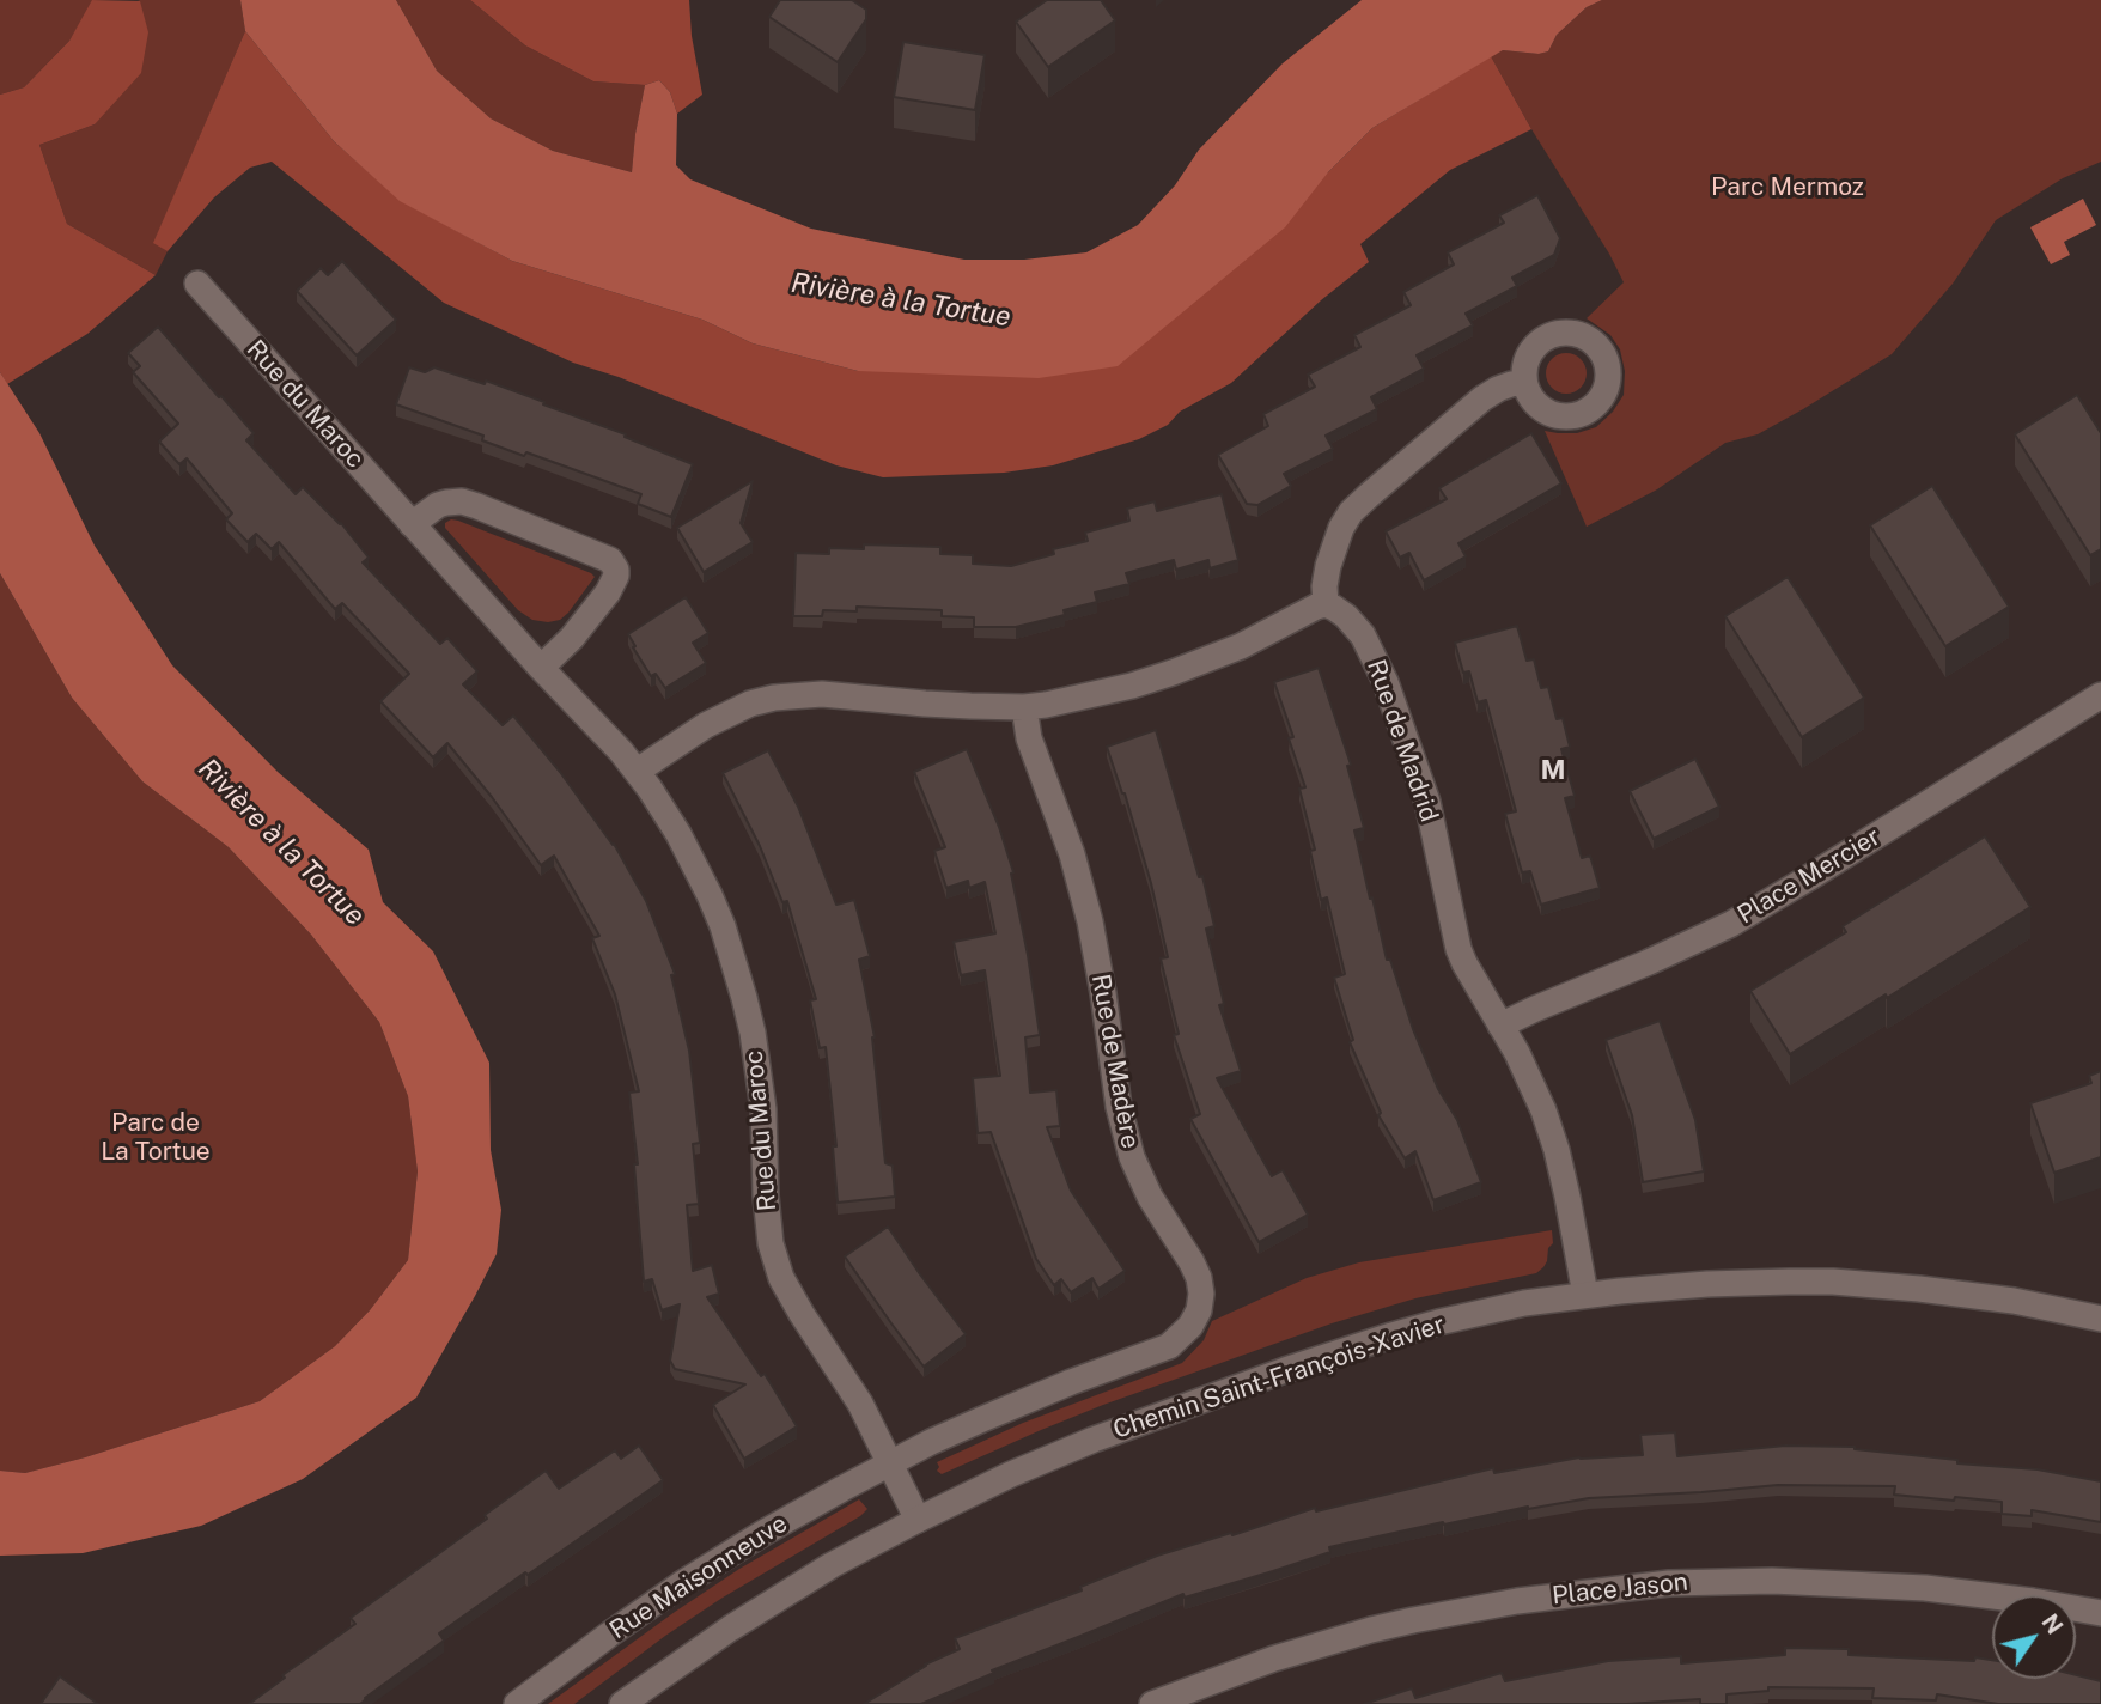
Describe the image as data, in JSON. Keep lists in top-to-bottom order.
{
  "streets": {
    "street": [
      "Rue du Maroc",
      "Rue de Madrid",
      "Place Mercier",
      "Rue de Madère",
      "Chemin Saint-François-Xavier",
      "Rue Maisonneuve",
      "Place Jason"
    ]
  },
  "crossings": [
    ["Rue du Maroc", "Rue de Madère"],
    ["Rue du Maroc", "Chemin Saint-François-Xavier"],
    ["Rue du Maroc", "Rue Maisonneuve"],
    ["Rue de Madrid", "Place Mercier"],
    ["Rue de Madrid", "Chemin Saint-François-Xavier"],
    ["Rue de Madère", "Rue Maisonneuve"]
  ],
  "districts": ["M"],
  "water": ["Rivière à la Tortue"],
  "parks": ["Parc Mermoz", "Parc de La Tortue"],
  "north": "top right"
}
